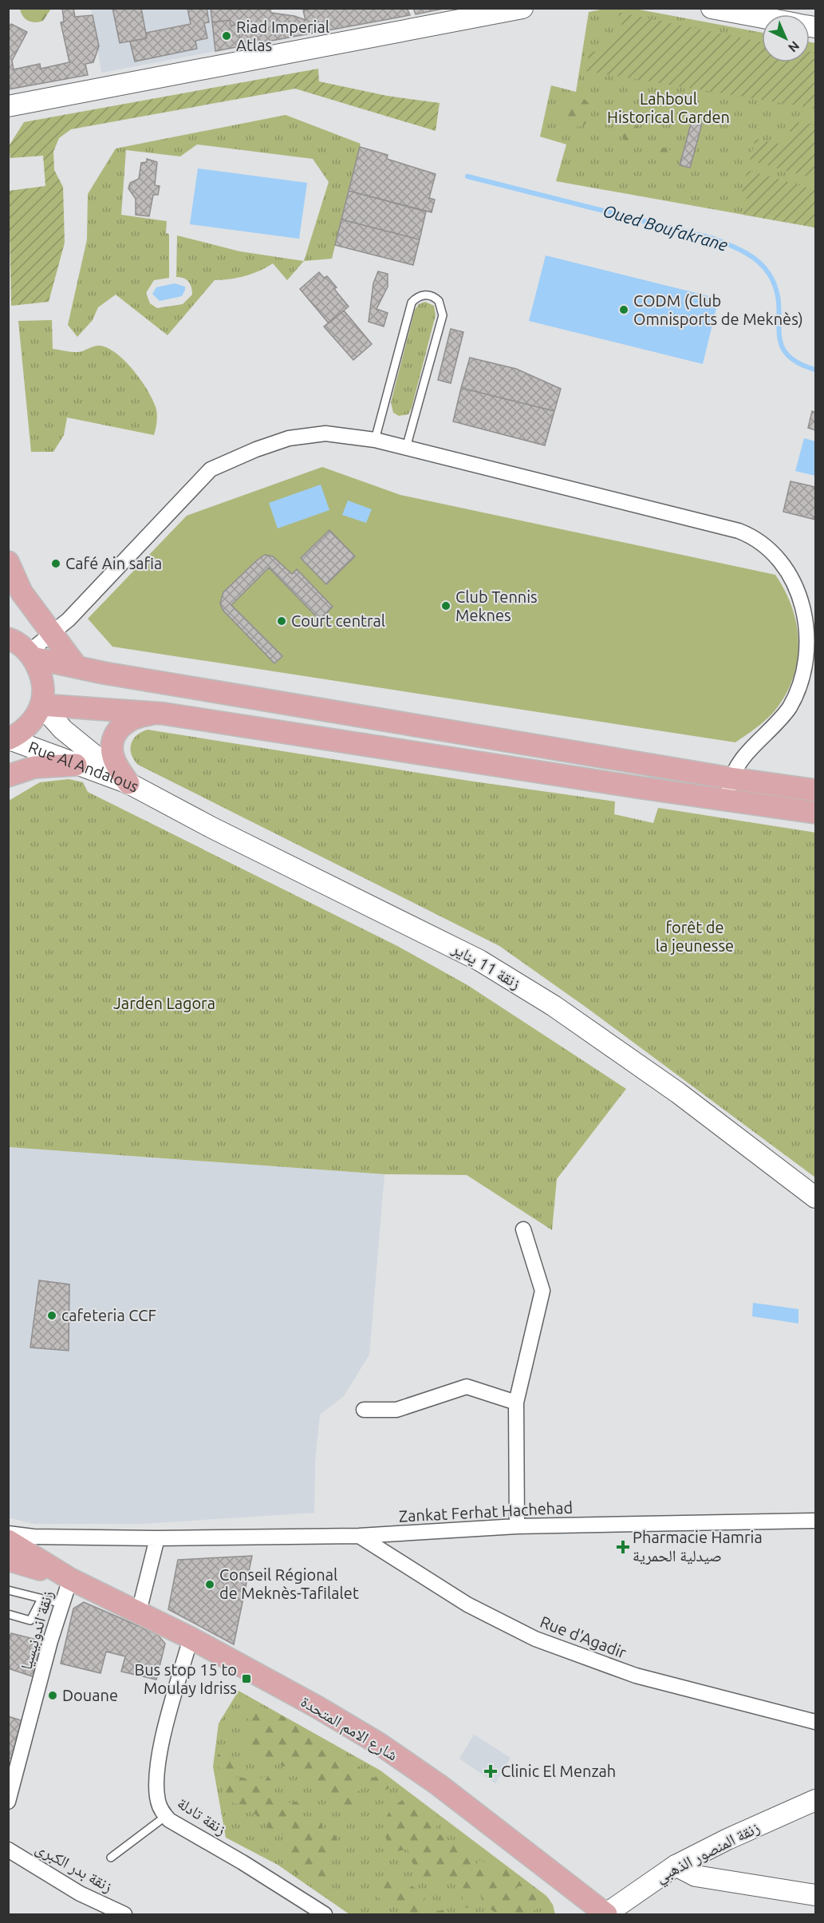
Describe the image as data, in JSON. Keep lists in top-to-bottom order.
{
  "streets": {
    "main road": [
      "Rue Al Andalous",
      "زنقة 11 يناير",
      "شارع الامم المتحدة",
      "زنقة المنصور الذهبي"
    ],
    "street": [
      "Zankat Ferhat Hachehad",
      "زنقة اندونيسيا",
      "Rue d'Agadir",
      "زنقة تادلة",
      "زنقة بدر الكبرى"
    ]
  },
  "crossings": [
    ["Rue Al Andalous", "زنقة 11 يناير"],
    ["Zankat Ferhat Hachehad", "Rue d'Agadir"],
    ["زنقة اندونيسيا", "شارع الامم المتحدة"],
    ["شارع الامم المتحدة", "زنقة تادلة"],
    ["شارع الامم المتحدة", "زنقة المنصور الذهبي"]
  ],
  "water": ["Oued Boufakrane"],
  "parks": ["Lahboul Historical Garden", "forêt de la jeunesse", "Jarden Lagora"],
  "places": {
    "other": [
      "Riad Imperial Atlas",
      "CODM (Club Omnisports de Meknès)",
      "Café Ain safia",
      "Club Tennis Meknes",
      "Court central",
      "cafeteria CCF",
      "Conseil Régional de Meknès-Tafilalet",
      "Douane"
    ],
    "health": ["Pharmacie Hamria صيدلية الحمرية", "Clinic El Menzah"],
    "transit": ["Bus stop 15 to Moulay Idriss"]
  },
  "north": "bottom right"
}
